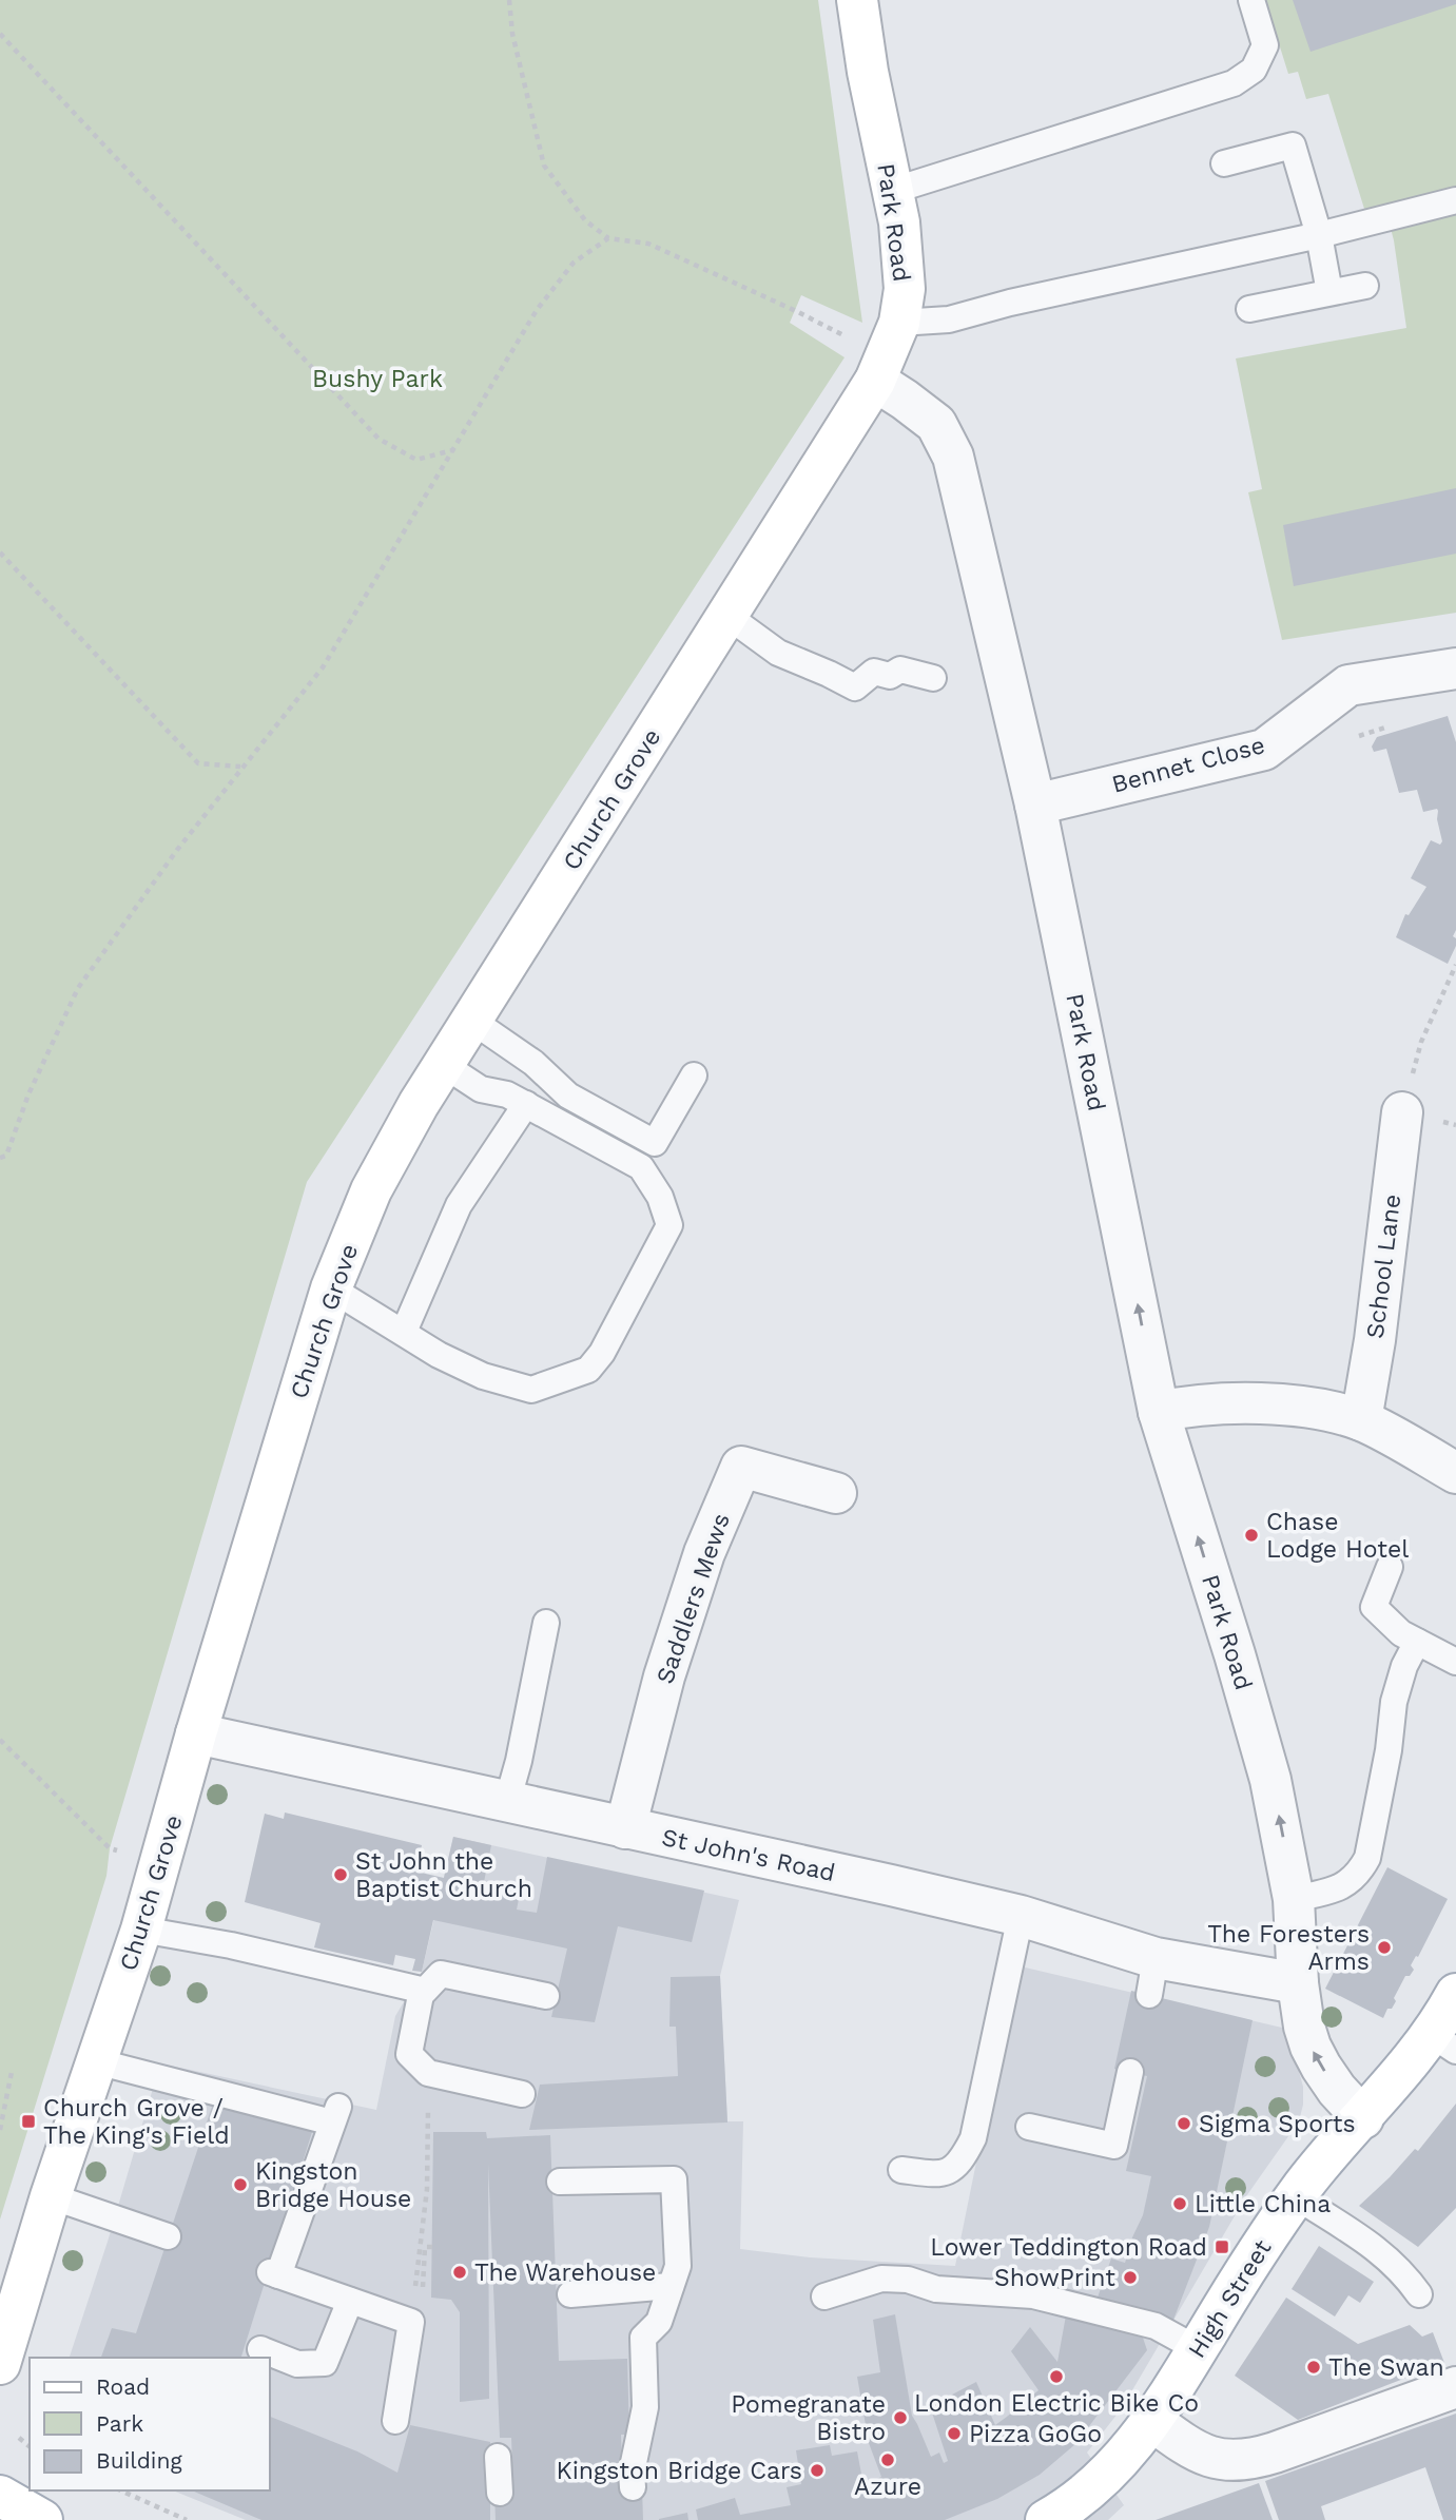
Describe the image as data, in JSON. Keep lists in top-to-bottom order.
{
  "streets": {
    "main road": ["Park Road", "Church Grove", "High Street"],
    "street": [
      "Bennet Close",
      "School Lane",
      "Saddlers Mews",
      "St John's Road"
    ]
  },
  "crossings": [
    ["Park Road", "Bennet Close"],
    ["Park Road", "Church Grove"],
    ["Park Road", "St John's Road"],
    ["Park Road", "High Street"],
    ["Church Grove", "St John's Road"],
    ["Saddlers Mews", "St John's Road"]
  ],
  "one_way": ["Park Road"],
  "parks": ["Bushy Park"],
  "places": {
    "other": [
      "Chase Lodge Hotel",
      "St John the Baptist Church",
      "The Foresters Arms",
      "Sigma Sports",
      "Kingston Bridge House",
      "Little China",
      "The Warehouse",
      "ShowPrint",
      "The Swan",
      "London Electric Bike Co",
      "Pomegranate Bistro",
      "Pizza GoGo",
      "Azure",
      "Kingston Bridge Cars"
    ],
    "transit": ["Church Grove / The King's Field", "Lower Teddington Road"]
  },
  "legend": ["Road", "Park", "Building"]
}
